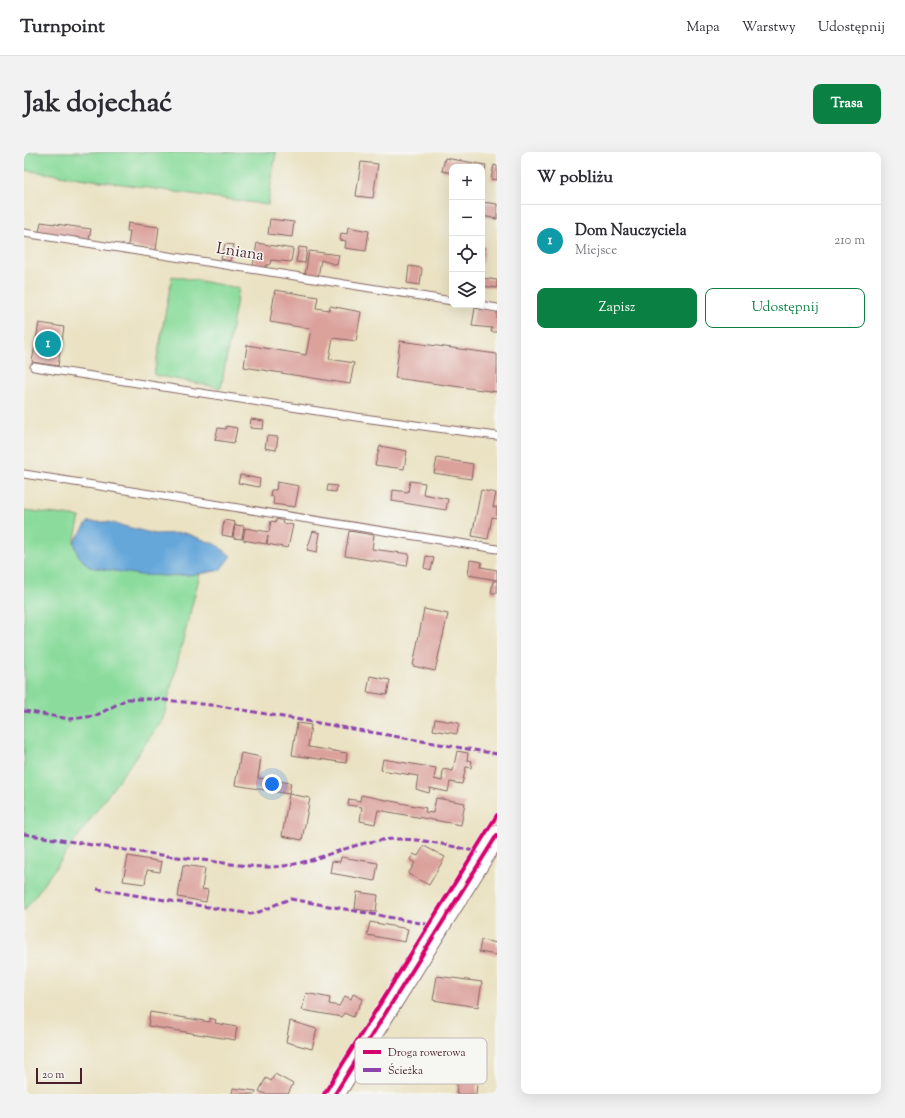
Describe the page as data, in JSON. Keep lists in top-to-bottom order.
{
  "streets": {
    "lane": ["Lniana"]
  },
  "legend": ["Droga rowerowa", "Ścieżka"],
  "scale_bar": "20 m",
  "page": {
    "header": "Turnpoint",
    "nav": ["Mapa", "Warstwy", "Udostępnij"],
    "title": "Jak dojechać",
    "buttons": [
      "Trasa",
      ["Zapisz", "Udostępnij"]
    ],
    "heading": "W pobliżu",
    "map_buttons": ["+", "−"],
    "list": [
      {
        "mark": "1",
        "name": "Dom Nauczyciela",
        "note": "Miejsce",
        "value": "210 m"
      }
    ],
    "pins": "1",
    "scale": "20 m"
  }
}
